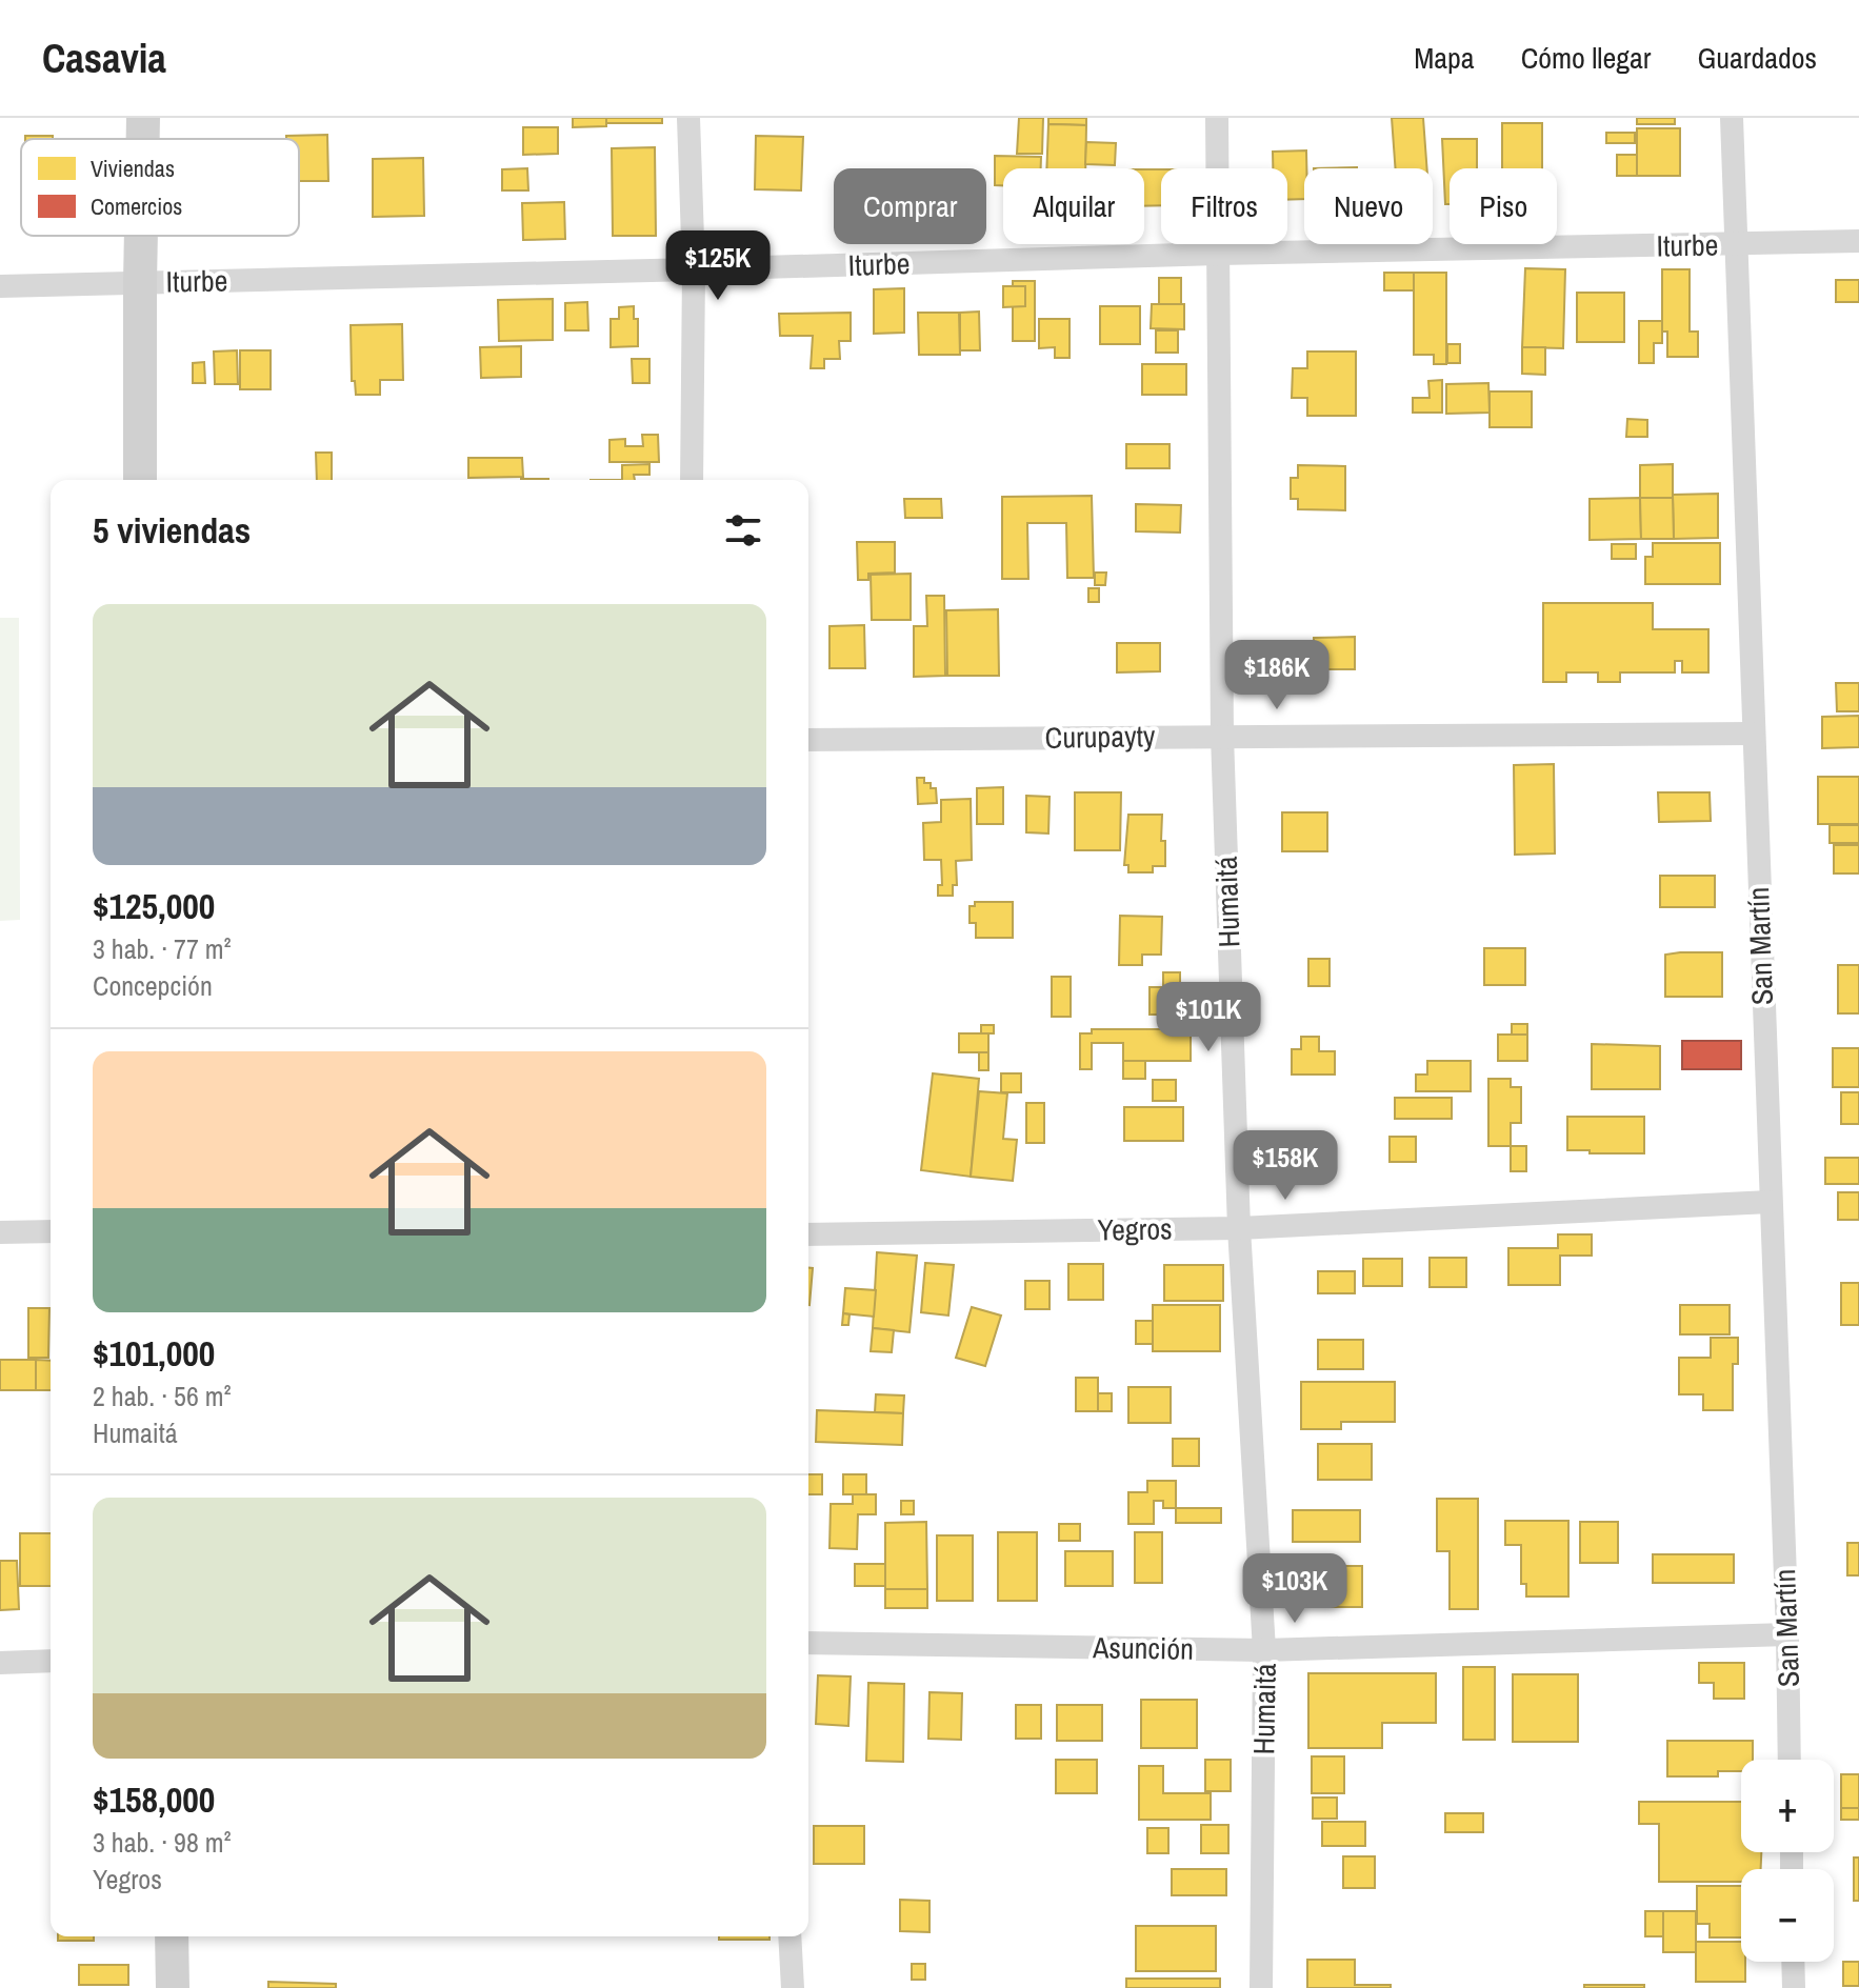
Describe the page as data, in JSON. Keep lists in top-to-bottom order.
{
  "streets": {
    "street": [
      "Iturbe",
      "Curupayty",
      "Humaitá",
      "San Martín",
      "Yegros",
      "Asunción"
    ]
  },
  "crossings": [
    ["Iturbe", "Humaitá"],
    ["Iturbe", "San Martín"],
    ["Curupayty", "Humaitá"],
    ["Curupayty", "San Martín"],
    ["Humaitá", "Yegros"],
    ["Humaitá", "Asunción"],
    ["San Martín", "Yegros"],
    ["San Martín", "Asunción"]
  ],
  "legend": ["Viviendas", "Comercios"],
  "page": {
    "header": "Casavia",
    "nav": ["Mapa", "Cómo llegar", "Guardados"],
    "chip": [
      "Comprar",
      "Alquilar",
      "Filtros",
      "Nuevo",
      "Piso"
    ],
    "price": [
      "$125K",
      "$186K",
      "$101K",
      "$158K",
      "$103K"
    ],
    "heading": "5 viviendas",
    "list": [
      {
        "name": "$125,000",
        "note": "3 hab. · 77 m² · Concepción"
      },
      {
        "name": "$101,000",
        "note": "2 hab. · 56 m² · Humaitá"
      },
      {
        "name": "$158,000",
        "note": "3 hab. · 98 m² · Yegros"
      }
    ],
    "map_buttons": ["+", "−"]
  }
}
